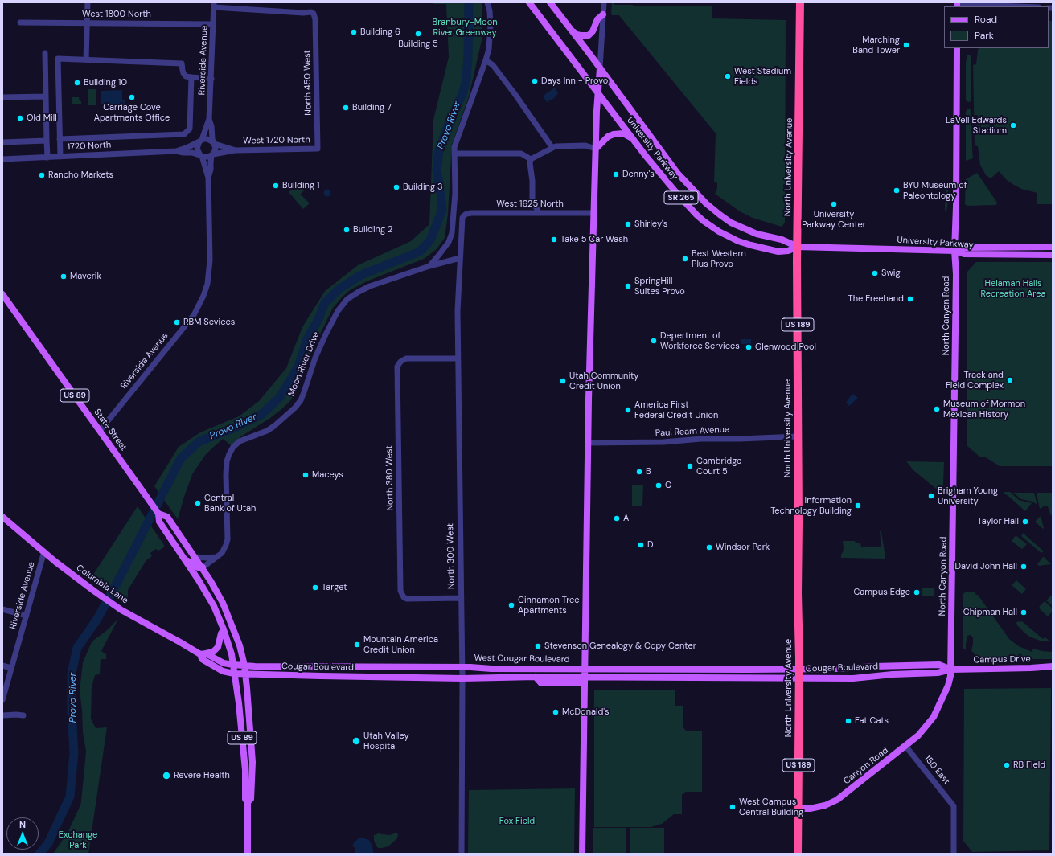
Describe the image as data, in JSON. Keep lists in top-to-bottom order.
{
  "streets": {
    "highway": ["North University Avenue", "US 189"],
    "main road": [
      "University Parkway",
      "SR 265",
      "North Canyon Road",
      "US 89",
      "State Street",
      "Columbia Lane",
      "West Cougar Boulevard",
      "Campus Drive",
      "Cougar Boulevard",
      "Canyon Road"
    ],
    "street": [
      "West 1800 North",
      "Riverside Avenue",
      "North 450 West",
      "West 1720 North",
      "1720 North",
      "West 1625 North",
      "Moon River Drive",
      "Paul Ream Avenue",
      "North 380 West",
      "North 300 West",
      "150 East"
    ]
  },
  "crossings": [
    ["West 1800 North", "Riverside Avenue"],
    ["Riverside Avenue", "North 450 West"],
    ["Riverside Avenue", "West 1720 North"],
    ["Riverside Avenue", "1720 North"],
    ["Riverside Avenue", "State Street"],
    ["Riverside Avenue", "Columbia Lane"],
    ["North 450 West", "West 1720 North"],
    ["West 1720 North", "1720 North"],
    ["University Parkway", "North University Avenue"],
    ["University Parkway", "North Canyon Road"],
    ["North University Avenue", "Paul Ream Avenue"],
    ["North University Avenue", "Cougar Boulevard"],
    ["North University Avenue", "Canyon Road"],
    ["West 1625 North", "North 300 West"],
    ["North Canyon Road", "Campus Drive"],
    ["North Canyon Road", "Cougar Boulevard"],
    ["North Canyon Road", "Canyon Road"],
    ["Moon River Drive", "State Street"],
    ["US 89", "State Street"],
    ["US 89", "Columbia Lane"],
    ["US 89", "Cougar Boulevard"],
    ["State Street", "Cougar Boulevard"],
    ["North 380 West", "North 300 West"],
    ["North 300 West", "West Cougar Boulevard"],
    ["Columbia Lane", "Cougar Boulevard"],
    ["West Cougar Boulevard", "Cougar Boulevard"],
    ["Campus Drive", "Cougar Boulevard"],
    ["Canyon Road", "150 East"]
  ],
  "water": ["Provo River"],
  "parks": [
    "Branbury-Moon River Greenway",
    "Helaman Halls Recreation Area",
    "Fox Field",
    "Exchange Park"
  ],
  "places": [
    "Building 6",
    "Building 5",
    "Marching Band Tower",
    "West Stadium Fields",
    "Days Inn - Provo",
    "Building 10",
    "Carriage Cove Apartments Office",
    "Building 7",
    "Old Mill",
    "LaVell Edwards Stadium",
    "Denny's",
    "Rancho Markets",
    "Building 1",
    "Building 3",
    "BYU Museum of Paleontology",
    "University Parkway Center",
    "Shirley's",
    "Building 2",
    "Take 5 Car Wash",
    "Best Western Plus Provo",
    "Swig",
    "Maverik",
    "SpringHill Suites Provo",
    "The Freehand",
    "RBM Sevices",
    "Depertment of Workforce Services",
    "Glenwood Pool",
    "Track and Field Complex",
    "Utah Community Credit Union",
    "Museum of Mormon Mexican History",
    "America First Federal Credit Union",
    "Cambridge Court 5",
    "B",
    "Maceys",
    "C",
    "Brigham Young University",
    "Central Bank of Utah",
    "Information Technology Building",
    "A",
    "Taylor Hall",
    "D",
    "Windsor Park",
    "David John Hall",
    "Target",
    "Campus Edge",
    "Cinnamon Tree Apartments",
    "Chipman Hall",
    "Mountain America Credit Union",
    "Stevenson Genealogy & Copy Center",
    "McDonald's",
    "Fat Cats",
    "Utah Valley Hospital",
    "RB Field",
    "Revere Health",
    "West Campus Central Building"
  ],
  "legend": ["Road", "Park"],
  "north": "top"
}
